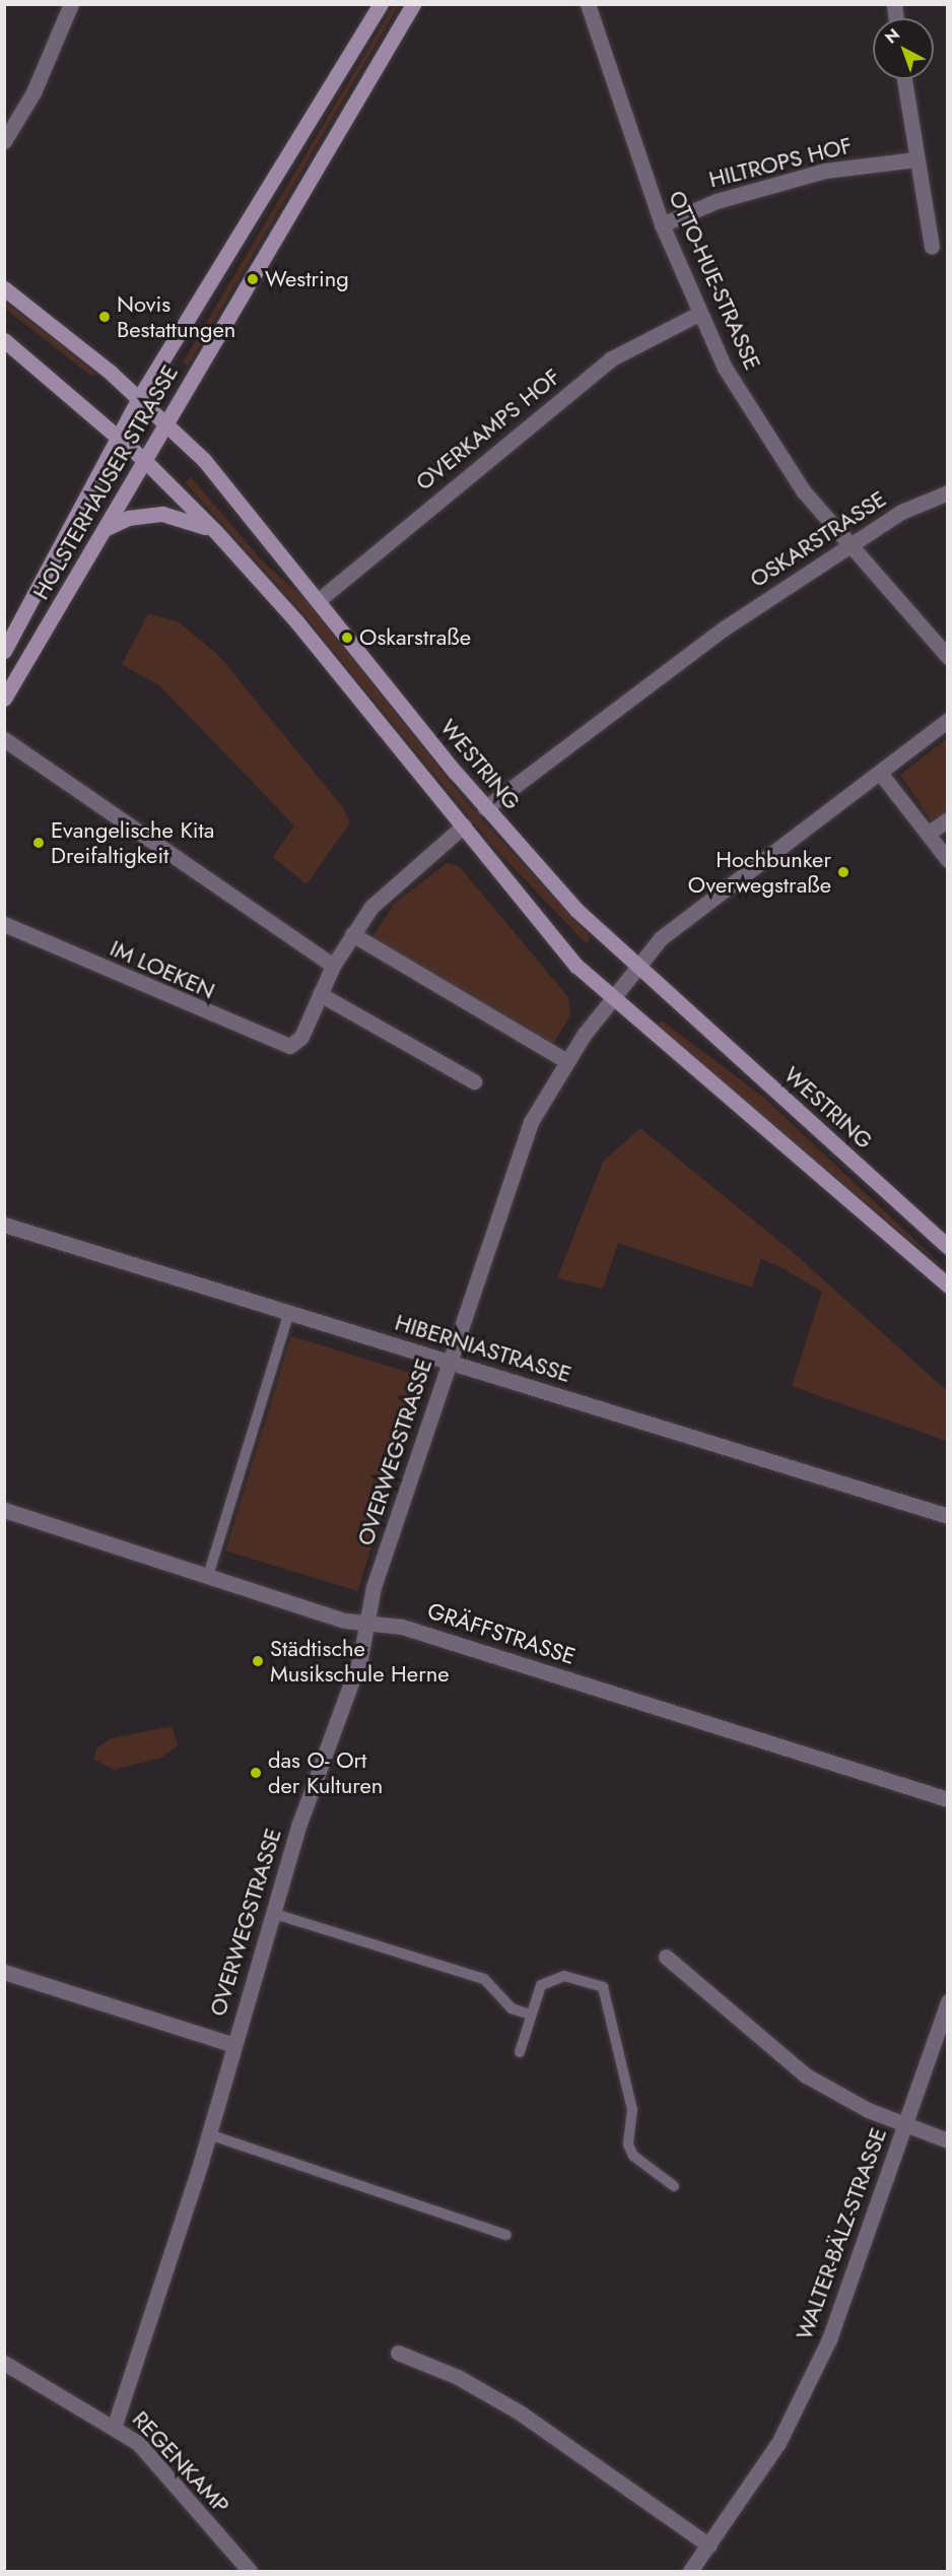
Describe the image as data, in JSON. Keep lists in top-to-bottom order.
{
  "streets": {
    "main road": ["HOLSTERHAUSER STRASSE", "WESTRING"],
    "street": [
      "HILTROPS HOF",
      "OTTO-HUE-STRASSE",
      "OVERKAMPS HOF",
      "OSKARSTRASSE",
      "IM LOEKEN",
      "HIBERNIASTRASSE",
      "OVERWEGSTRASSE",
      "GRÄFFSTRASSE",
      "WALTER-BÄLZ-STRASSE",
      "REGENKAMP"
    ]
  },
  "crossings": [
    ["HILTROPS HOF", "OTTO-HUE-STRASSE"],
    ["OTTO-HUE-STRASSE", "OVERKAMPS HOF"],
    ["OTTO-HUE-STRASSE", "OSKARSTRASSE"],
    ["OVERKAMPS HOF", "WESTRING"],
    ["HOLSTERHAUSER STRASSE", "WESTRING"],
    ["OSKARSTRASSE", "WESTRING"],
    ["WESTRING", "OVERWEGSTRASSE"],
    ["HIBERNIASTRASSE", "OVERWEGSTRASSE"],
    ["OVERWEGSTRASSE", "GRÄFFSTRASSE"],
    ["OVERWEGSTRASSE", "REGENKAMP"]
  ],
  "places": [
    "Westring",
    "Novis Bestattungen",
    "Oskarstraße",
    "Evangelische Kita Dreifaltigkeit",
    "Hochbunker Overwegstraße",
    "Städtische Musikschule Herne",
    "das O- Ort der Kulturen"
  ],
  "north": "top left"
}
